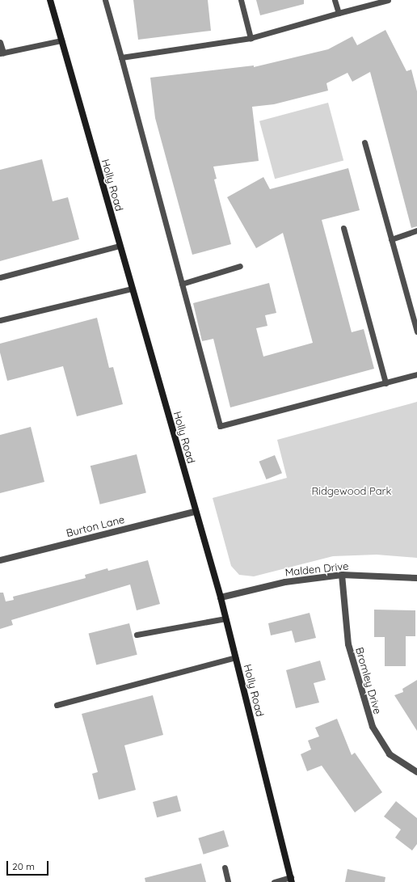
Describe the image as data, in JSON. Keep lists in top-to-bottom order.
{
  "streets": {
    "main road": ["Holly Road"],
    "street": ["Burton Lane", "Malden Drive", "Bromley Drive"]
  },
  "crossings": [
    ["Holly Road", "Burton Lane"],
    ["Holly Road", "Malden Drive"],
    ["Malden Drive", "Bromley Drive"]
  ],
  "parks": ["Ridgewood Park"],
  "scale_bar": "20 m"
}
